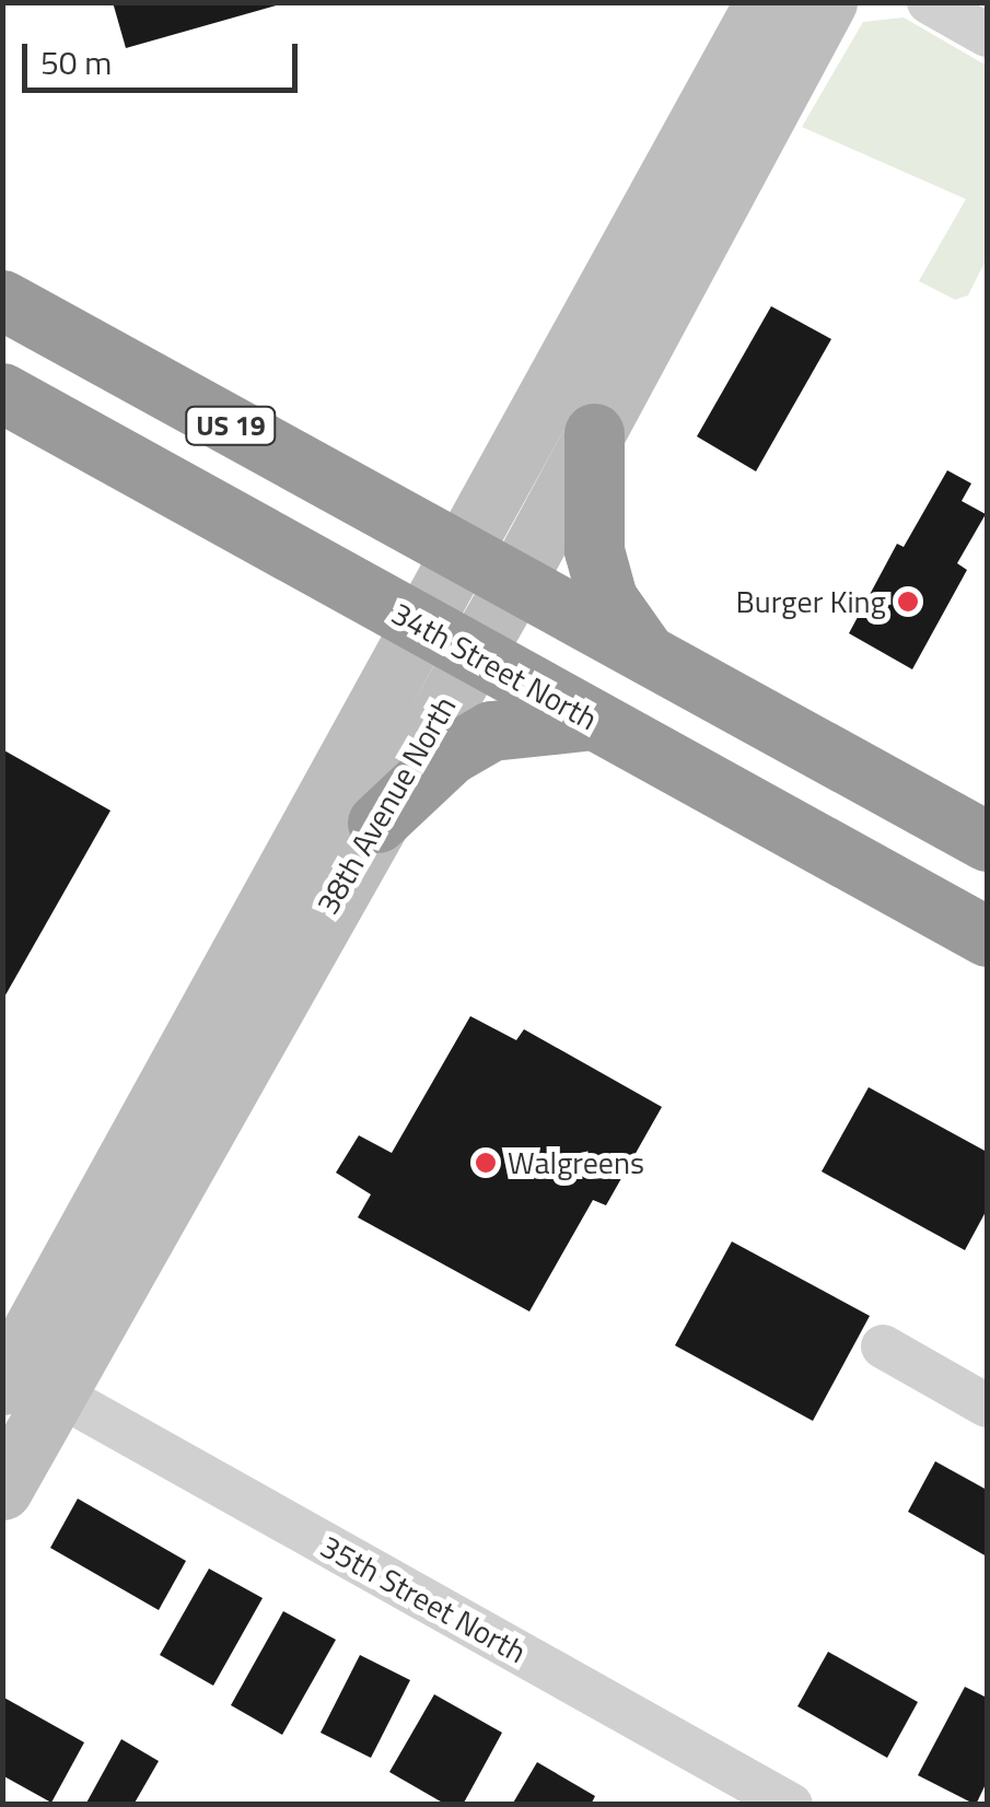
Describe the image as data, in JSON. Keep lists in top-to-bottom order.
{
  "streets": {
    "highway": ["US 19", "34th Street North"],
    "main road": ["38th Avenue North"],
    "street": ["35th Street North"]
  },
  "crossings": [
    ["US 19", "38th Avenue North"],
    ["34th Street North", "38th Avenue North"],
    ["38th Avenue North", "35th Street North"]
  ],
  "places": ["Burger King", "Walgreens"],
  "scale_bar": "50 m"
}
